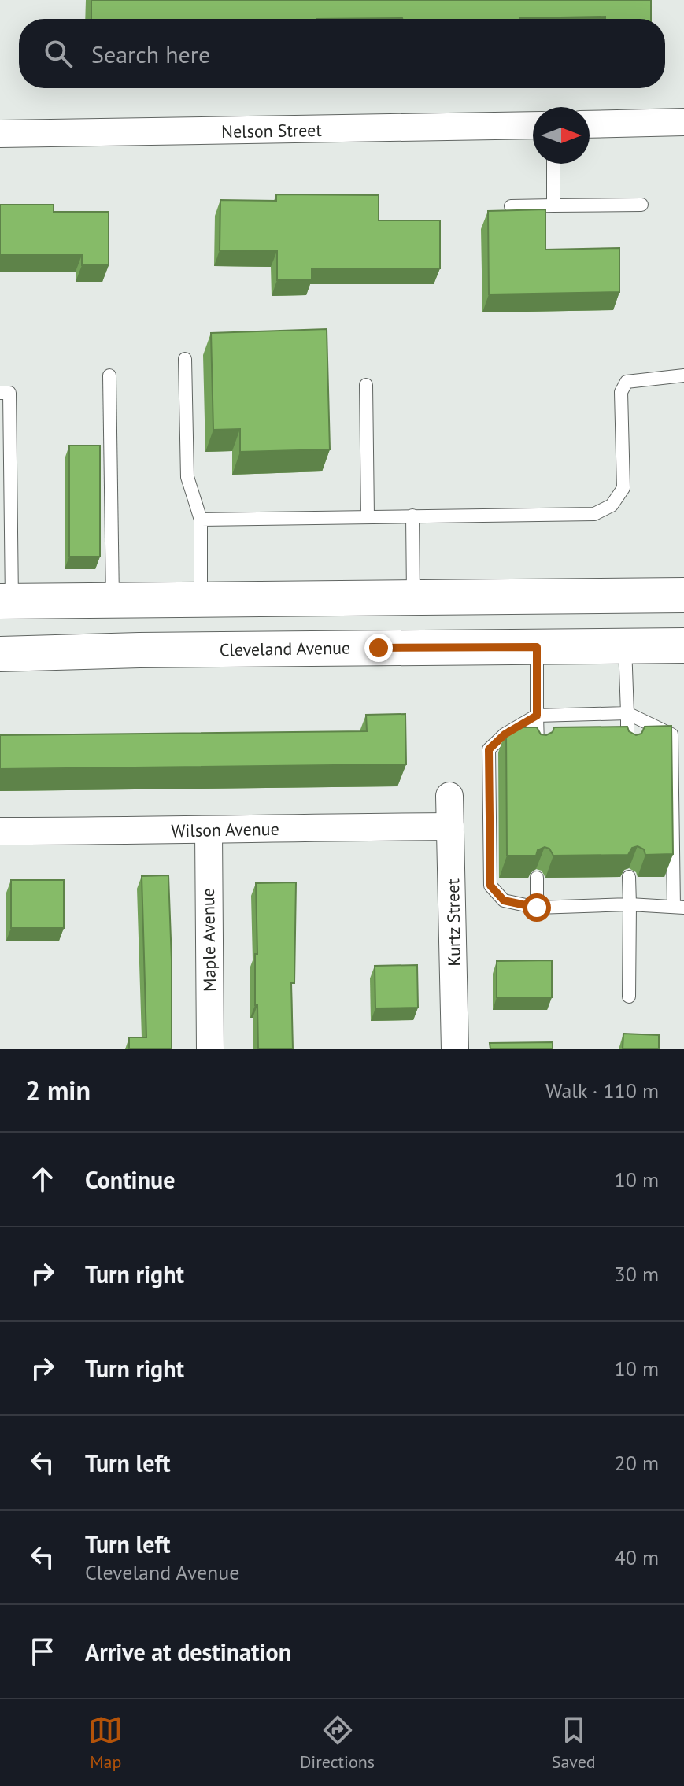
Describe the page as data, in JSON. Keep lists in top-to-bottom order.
{
  "streets": {
    "main road": ["Cleveland Avenue"],
    "street": [
      "Nelson Street",
      "Wilson Avenue",
      "Kurtz Street",
      "Maple Avenue"
    ]
  },
  "crossings": [
    ["Wilson Avenue", "Kurtz Street"],
    ["Wilson Avenue", "Maple Avenue"]
  ],
  "north": "right",
  "page": {
    "search": "Search here",
    "heading": ["2 min", "Walk · 110 m"],
    "list": [
      ["Continue", "10 m"],
      ["Turn right", "30 m"],
      ["Turn right", "10 m"],
      ["Turn left", "20 m"],
      ["Turn left", "Cleveland Avenue", "40 m"],
      "Arrive at destination"
    ],
    "nav": ["Map", "Directions", "Saved"]
  }
}
